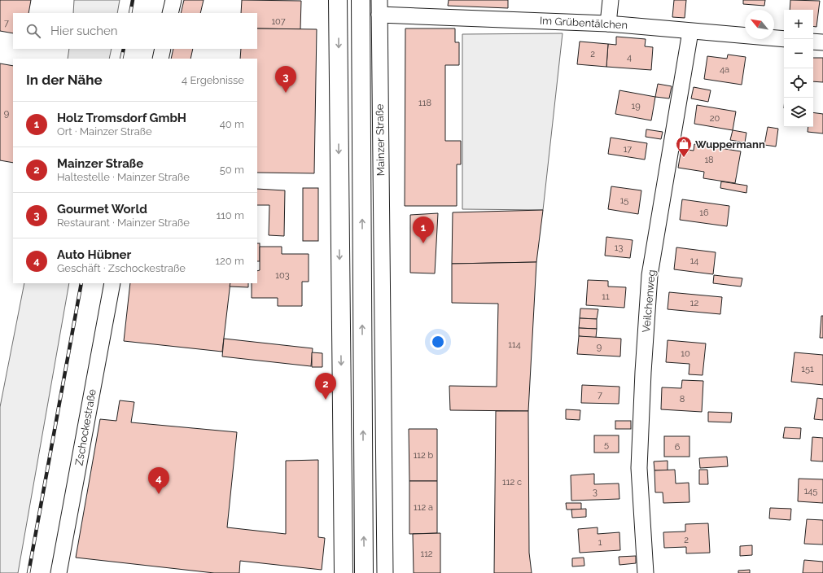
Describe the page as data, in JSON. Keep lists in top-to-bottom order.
{
  "streets": {
    "main road": ["Mainzer Straße"],
    "street": ["Im Grübentälchen", "Veilchenweg", "Zschockestraße"]
  },
  "crossings": [
    ["Im Grübentälchen", "Mainzer Straße"],
    ["Im Grübentälchen", "Veilchenweg"]
  ],
  "places": {
    "shop": ["Wuppermann"]
  },
  "house_numbers": [
    "107",
    "7",
    "2",
    "4",
    "4a",
    "118",
    "19",
    "9",
    "20",
    "17",
    "18",
    "15",
    "16",
    "13",
    "14",
    "103",
    "11",
    "12",
    "114",
    "9",
    "10",
    "151",
    "7",
    "8",
    "5",
    "6",
    "112 b",
    "112 c",
    "145",
    "3",
    "112 a",
    "2",
    "1",
    "112"
  ],
  "north": "top left",
  "page": {
    "map_buttons": ["+", "−"],
    "search": "Hier suchen",
    "heading": ["In der Nähe", "4 Ergebnisse"],
    "pins": [
      "3",
      "1",
      "2",
      "4"
    ],
    "list": [
      {
        "mark": "1",
        "name": "Holz Tromsdorf GmbH",
        "note": "Ort · Mainzer Straße",
        "value": "40 m"
      },
      {
        "mark": "2",
        "name": "Mainzer Straße",
        "note": "Haltestelle · Mainzer Straße",
        "value": "50 m"
      },
      {
        "mark": "3",
        "name": "Gourmet World",
        "note": "Restaurant · Mainzer Straße",
        "value": "110 m"
      },
      {
        "mark": "4",
        "name": "Auto Hübner",
        "note": "Geschäft · Zschockestraße",
        "value": "120 m"
      }
    ]
  }
}
